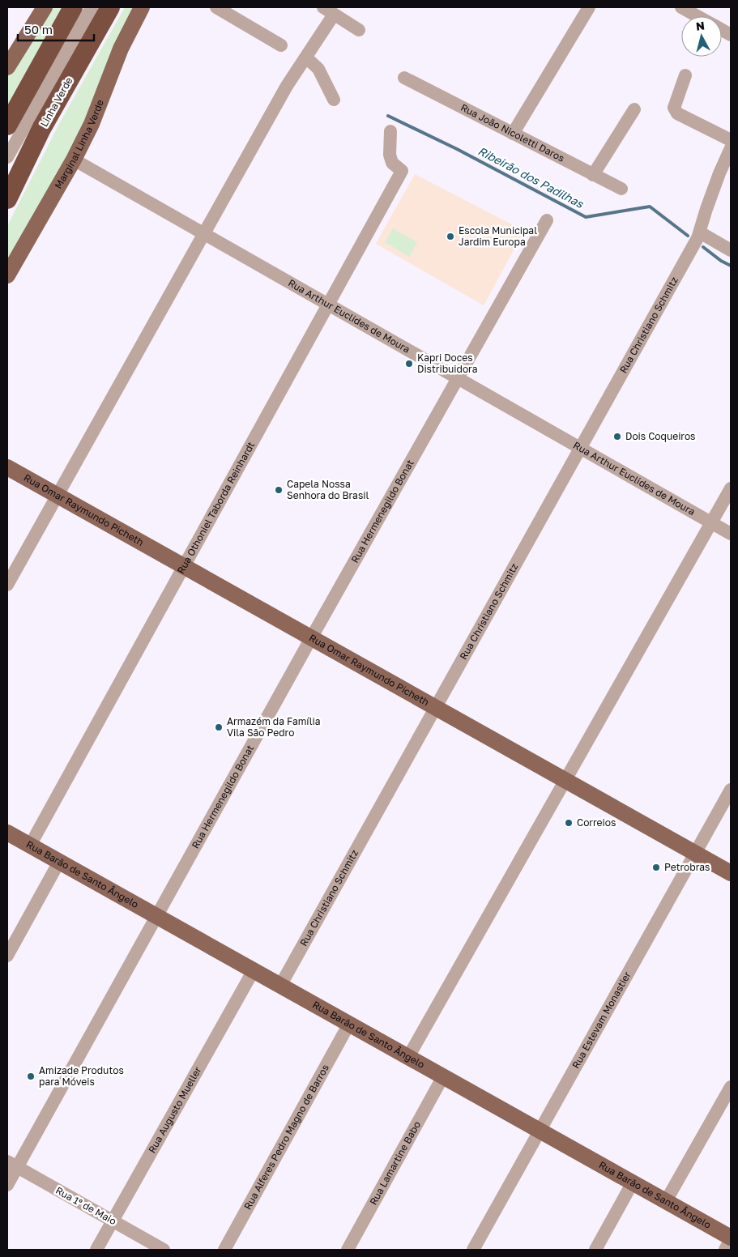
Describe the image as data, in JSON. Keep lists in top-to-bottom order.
{
  "streets": {
    "highway": ["Linha Verde"],
    "main road": ["Marginal Linha Verde", "Rua Omar Raymundo Picheth", "Rua Barão de Santo Ângelo"],
    "street": [
      "Rua João Nicoletti Daros",
      "Rua Arthur Euclides de Moura",
      "Rua Christiano Schmitz",
      "Rua Othoniel Taborda Reinhardt",
      "Rua Hermenegildo Bonat",
      "Rua Estevam Monastier",
      "Rua Augusto Mueller",
      "Rua Alferes Pedro Magno de Barros",
      "Rua Lamartine Babo",
      "Rua 1º de Maio"
    ]
  },
  "crossings": [
    ["Marginal Linha Verde", "Rua Arthur Euclides de Moura"],
    ["Rua Arthur Euclides de Moura", "Rua Christiano Schmitz"],
    ["Rua Arthur Euclides de Moura", "Rua Othoniel Taborda Reinhardt"],
    ["Rua Arthur Euclides de Moura", "Rua Hermenegildo Bonat"],
    ["Rua Christiano Schmitz", "Rua Omar Raymundo Picheth"],
    ["Rua Christiano Schmitz", "Rua Barão de Santo Ângelo"],
    ["Rua Othoniel Taborda Reinhardt", "Rua Omar Raymundo Picheth"],
    ["Rua Othoniel Taborda Reinhardt", "Rua Barão de Santo Ângelo"],
    ["Rua Omar Raymundo Picheth", "Rua Hermenegildo Bonat"],
    ["Rua Omar Raymundo Picheth", "Rua Estevam Monastier"],
    ["Rua Hermenegildo Bonat", "Rua Barão de Santo Ângelo"],
    ["Rua Hermenegildo Bonat", "Rua 1º de Maio"],
    ["Rua Barão de Santo Ângelo", "Rua Estevam Monastier"],
    ["Rua Barão de Santo Ângelo", "Rua Augusto Mueller"],
    ["Rua Barão de Santo Ângelo", "Rua Alferes Pedro Magno de Barros"],
    ["Rua Barão de Santo Ângelo", "Rua Lamartine Babo"],
    ["Rua Augusto Mueller", "Rua 1º de Maio"]
  ],
  "water": ["Ribeirão dos Padilhas"],
  "places": [
    "Escola Municipal Jardim Europa",
    "Kapri Doces Distribuidora",
    "Dois Coqueiros",
    "Capela Nossa Senhora do Brasil",
    "Armazém da Família Vila São Pedro",
    "Correios",
    "Petrobras",
    "Amizade Produtos para Móveis"
  ],
  "scale_bar": "50 m",
  "north": "top"
}
